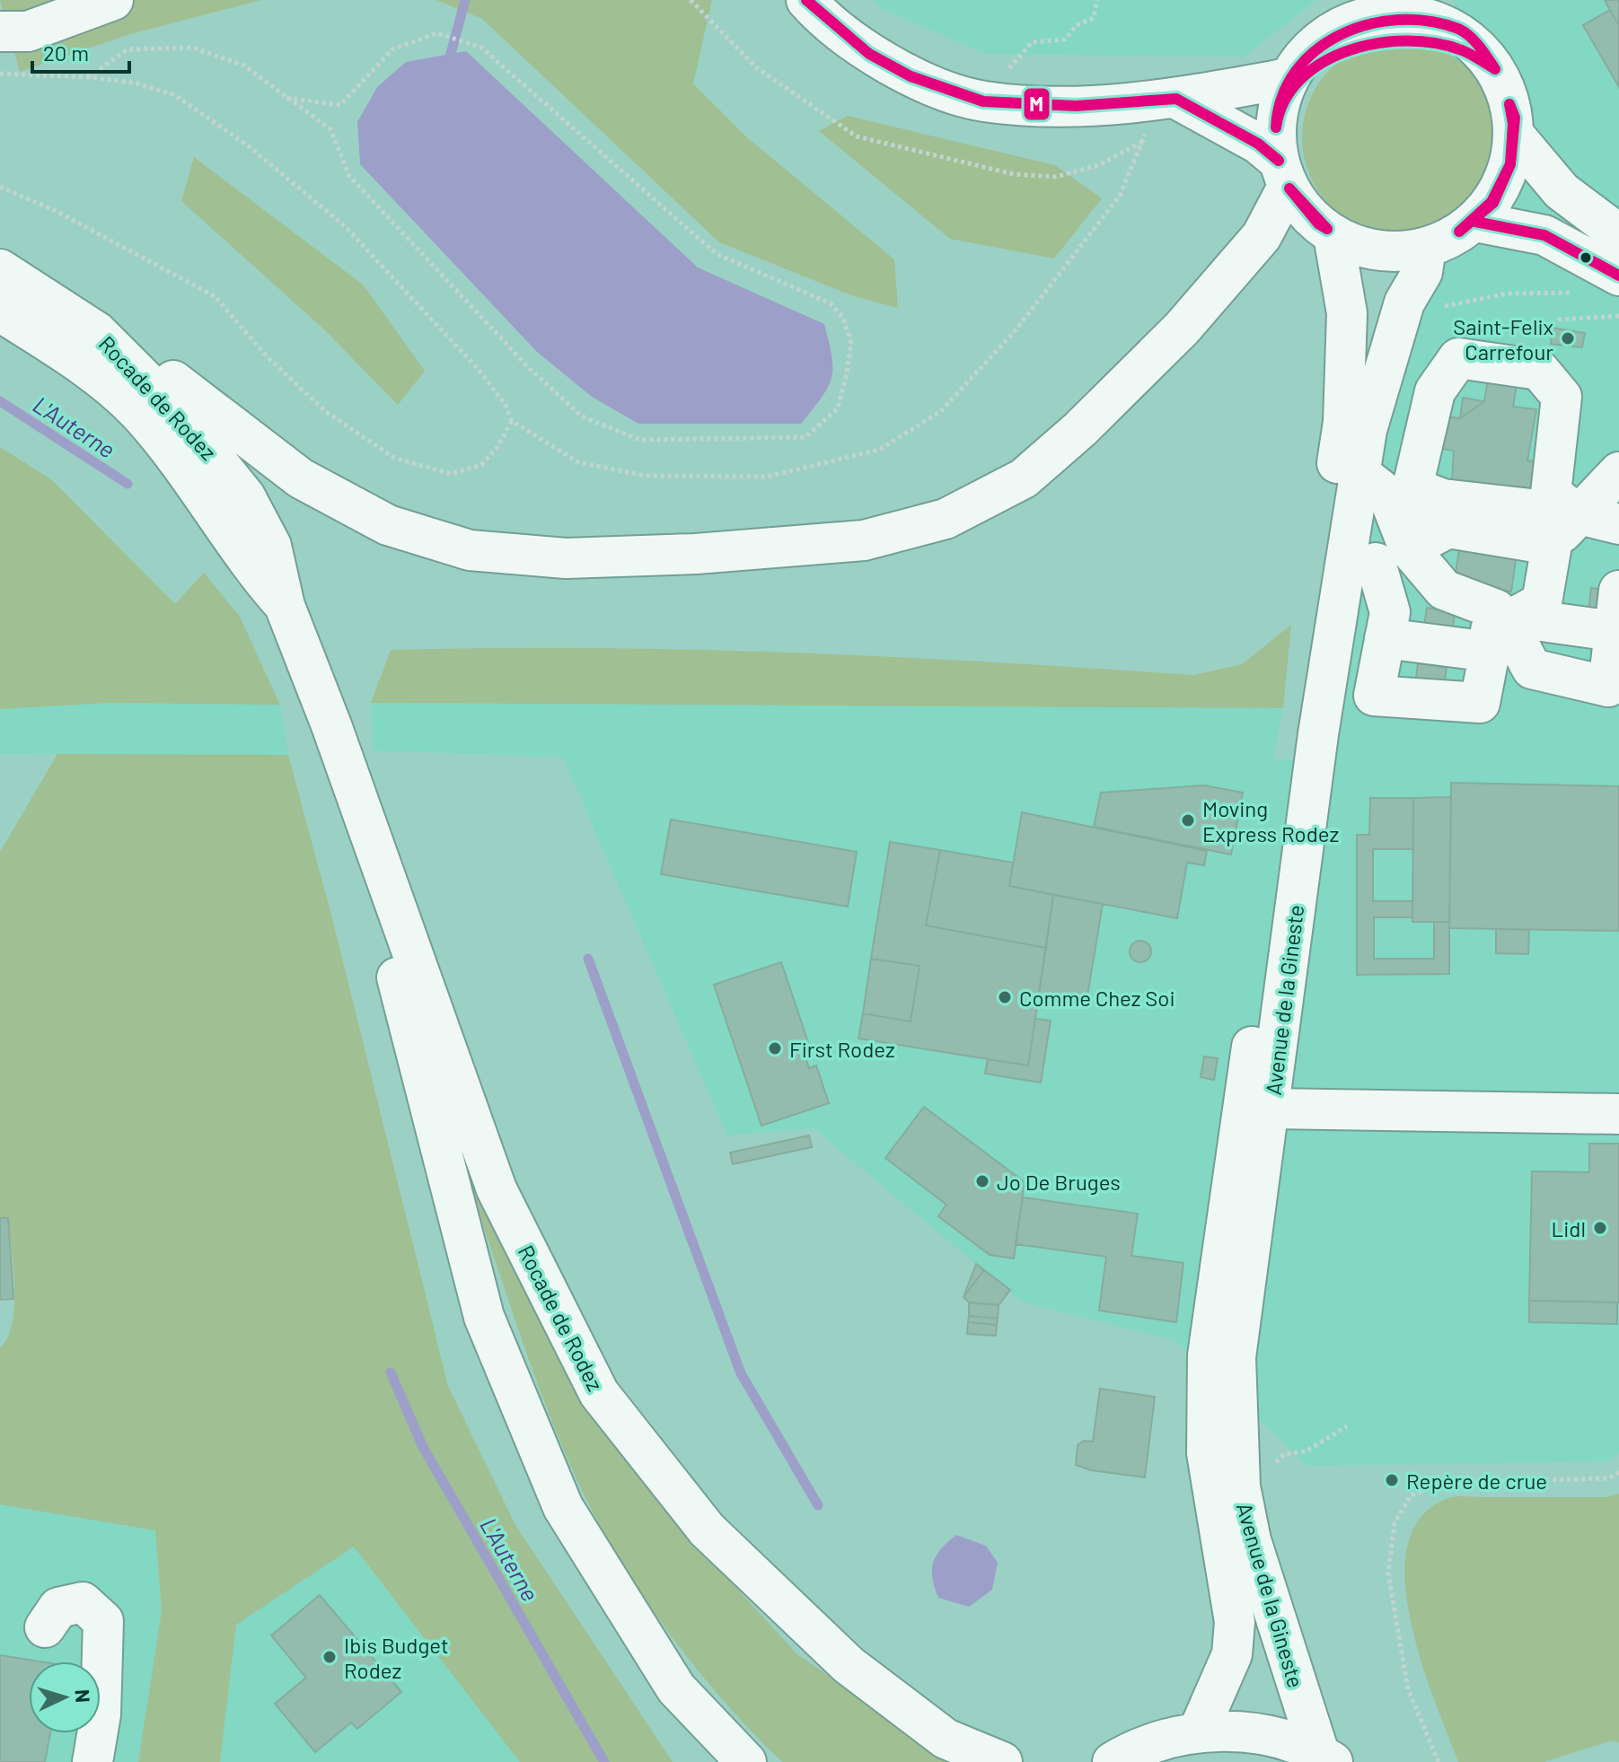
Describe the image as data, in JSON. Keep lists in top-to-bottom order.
{
  "streets": {
    "main road": ["Rocade de Rodez", "Avenue de la Gineste"]
  },
  "water": ["L'Auterne"],
  "places": [
    "Saint-Felix Carrefour",
    "Moving Express Rodez",
    "Comme Chez Soi",
    "First Rodez",
    "Jo De Bruges",
    "Lidl",
    "Repère de crue",
    "Ibis Budget Rodez"
  ],
  "lines": ["transit line M"],
  "scale_bar": "20 m",
  "north": "right"
}
